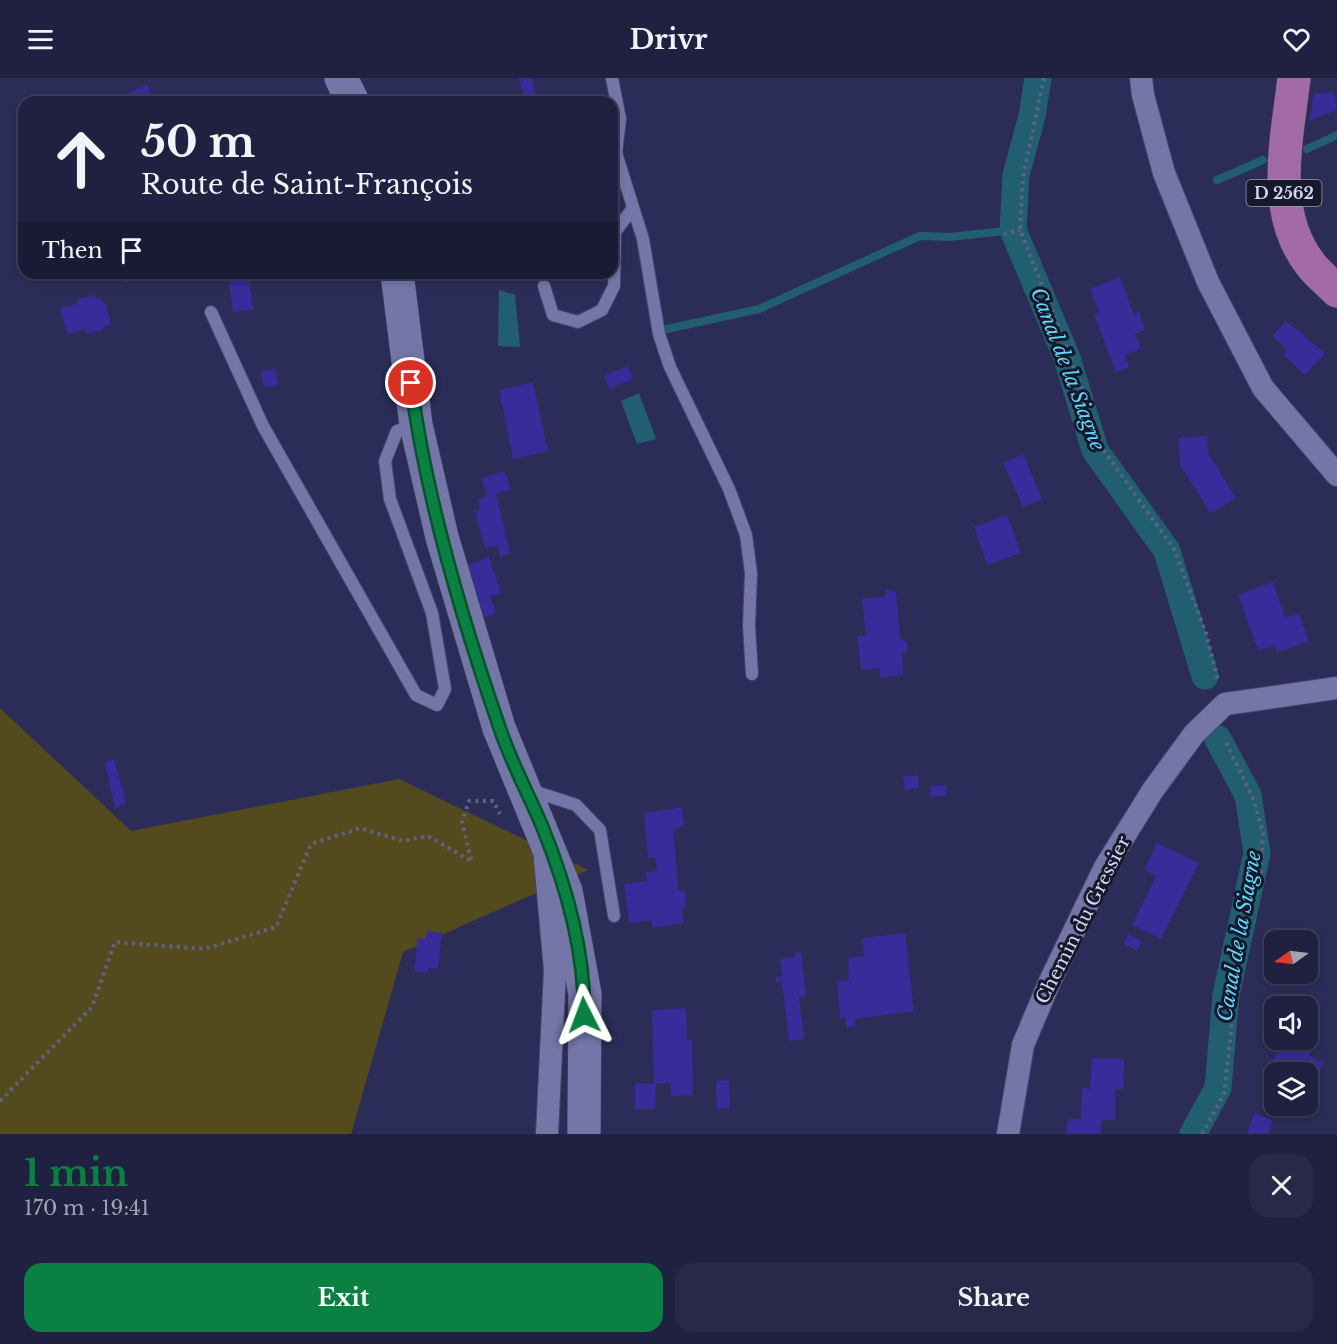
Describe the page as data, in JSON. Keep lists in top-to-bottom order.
{
  "streets": {
    "main road": ["D 2562"],
    "street": ["Chemin du Gressier"]
  },
  "water": ["Canal de la Siagne"],
  "north": "left",
  "page": {
    "header": "Drivr",
    "turn": ["50 m", "Route de Saint-François"],
    "then": "Then",
    "heading": ["1 min", "170 m · 19:41"],
    "buttons": ["Exit", "Share"]
  }
}
